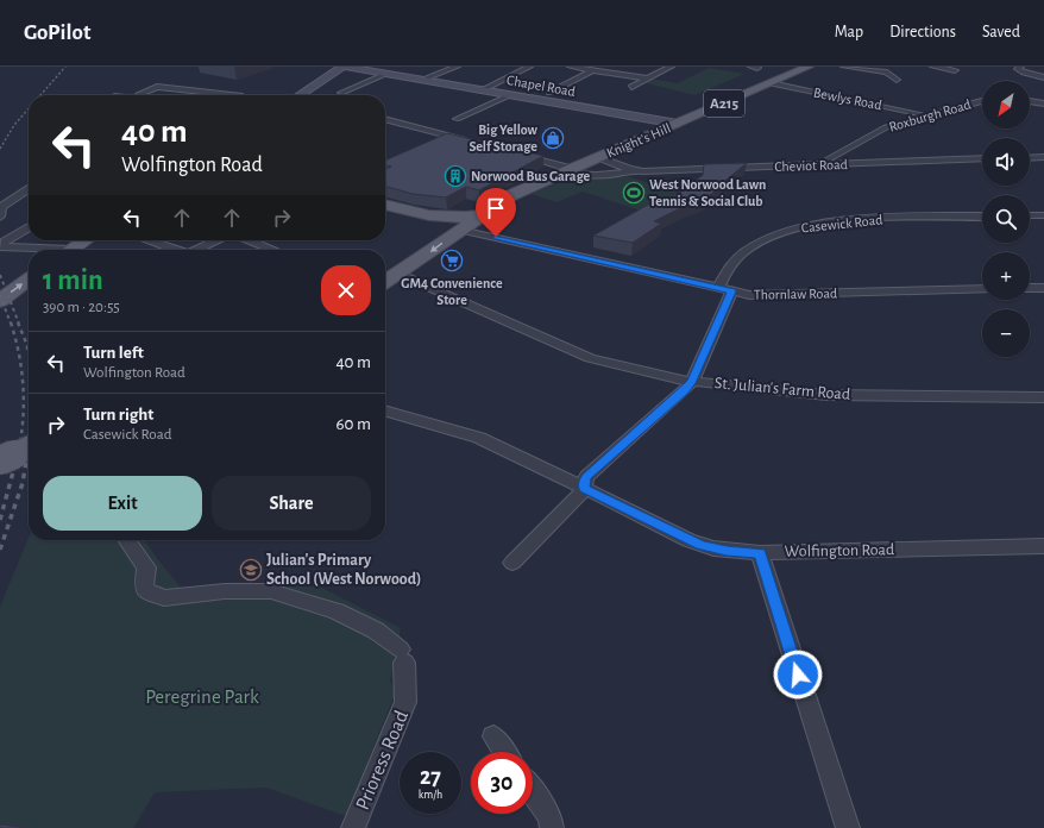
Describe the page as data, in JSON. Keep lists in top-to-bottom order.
{
  "streets": {
    "main road": ["A215", "Knight's Hill"],
    "street": [
      "Chapel Road",
      "Bewlys Road",
      "Roxburgh Road",
      "Cheviot Road",
      "Casewick Road",
      "Thornlaw Road",
      "St. Julian's Farm Road",
      "Wolfington Road",
      "Prioress Road"
    ]
  },
  "crossings": [
    ["Chapel Road", "Knight's Hill"],
    ["Bewlys Road", "Roxburgh Road"],
    ["Bewlys Road", "Knight's Hill"],
    ["A215", "Knight's Hill"],
    ["A215", "Thornlaw Road"],
    ["Roxburgh Road", "Cheviot Road"],
    ["Knight's Hill", "Cheviot Road"],
    ["Knight's Hill", "Thornlaw Road"],
    ["Knight's Hill", "St. Julian's Farm Road"],
    ["Casewick Road", "Thornlaw Road"],
    ["Casewick Road", "St. Julian's Farm Road"],
    ["Casewick Road", "Wolfington Road"]
  ],
  "parks": ["Peregrine Park"],
  "places": {
    "shop": ["Big Yellow Self Storage"],
    "building": ["Norwood Bus Garage"],
    "sports": ["West Norwood Lawn Tennis & Social Club"],
    "supermarket": ["GM4 Convenience Store"],
    "school or university": ["Julian's Primary School (West Norwood)"]
  },
  "north": "bottom left",
  "page": {
    "header": "GoPilot",
    "nav": ["Map", "Directions", "Saved"],
    "map_buttons": ["+", "−"],
    "turn": ["40 m", "Wolfington Road"],
    "heading": ["1 min", "390 m · 20:55"],
    "list": [
      {
        "name": "Turn left",
        "note": "Wolfington Road",
        "value": "40 m"
      },
      {
        "name": "Turn right",
        "note": "Casewick Road",
        "value": "60 m"
      }
    ],
    "buttons": ["Exit", "Share"],
    "speed": "27 km/h",
    "limit": "30"
  }
}
